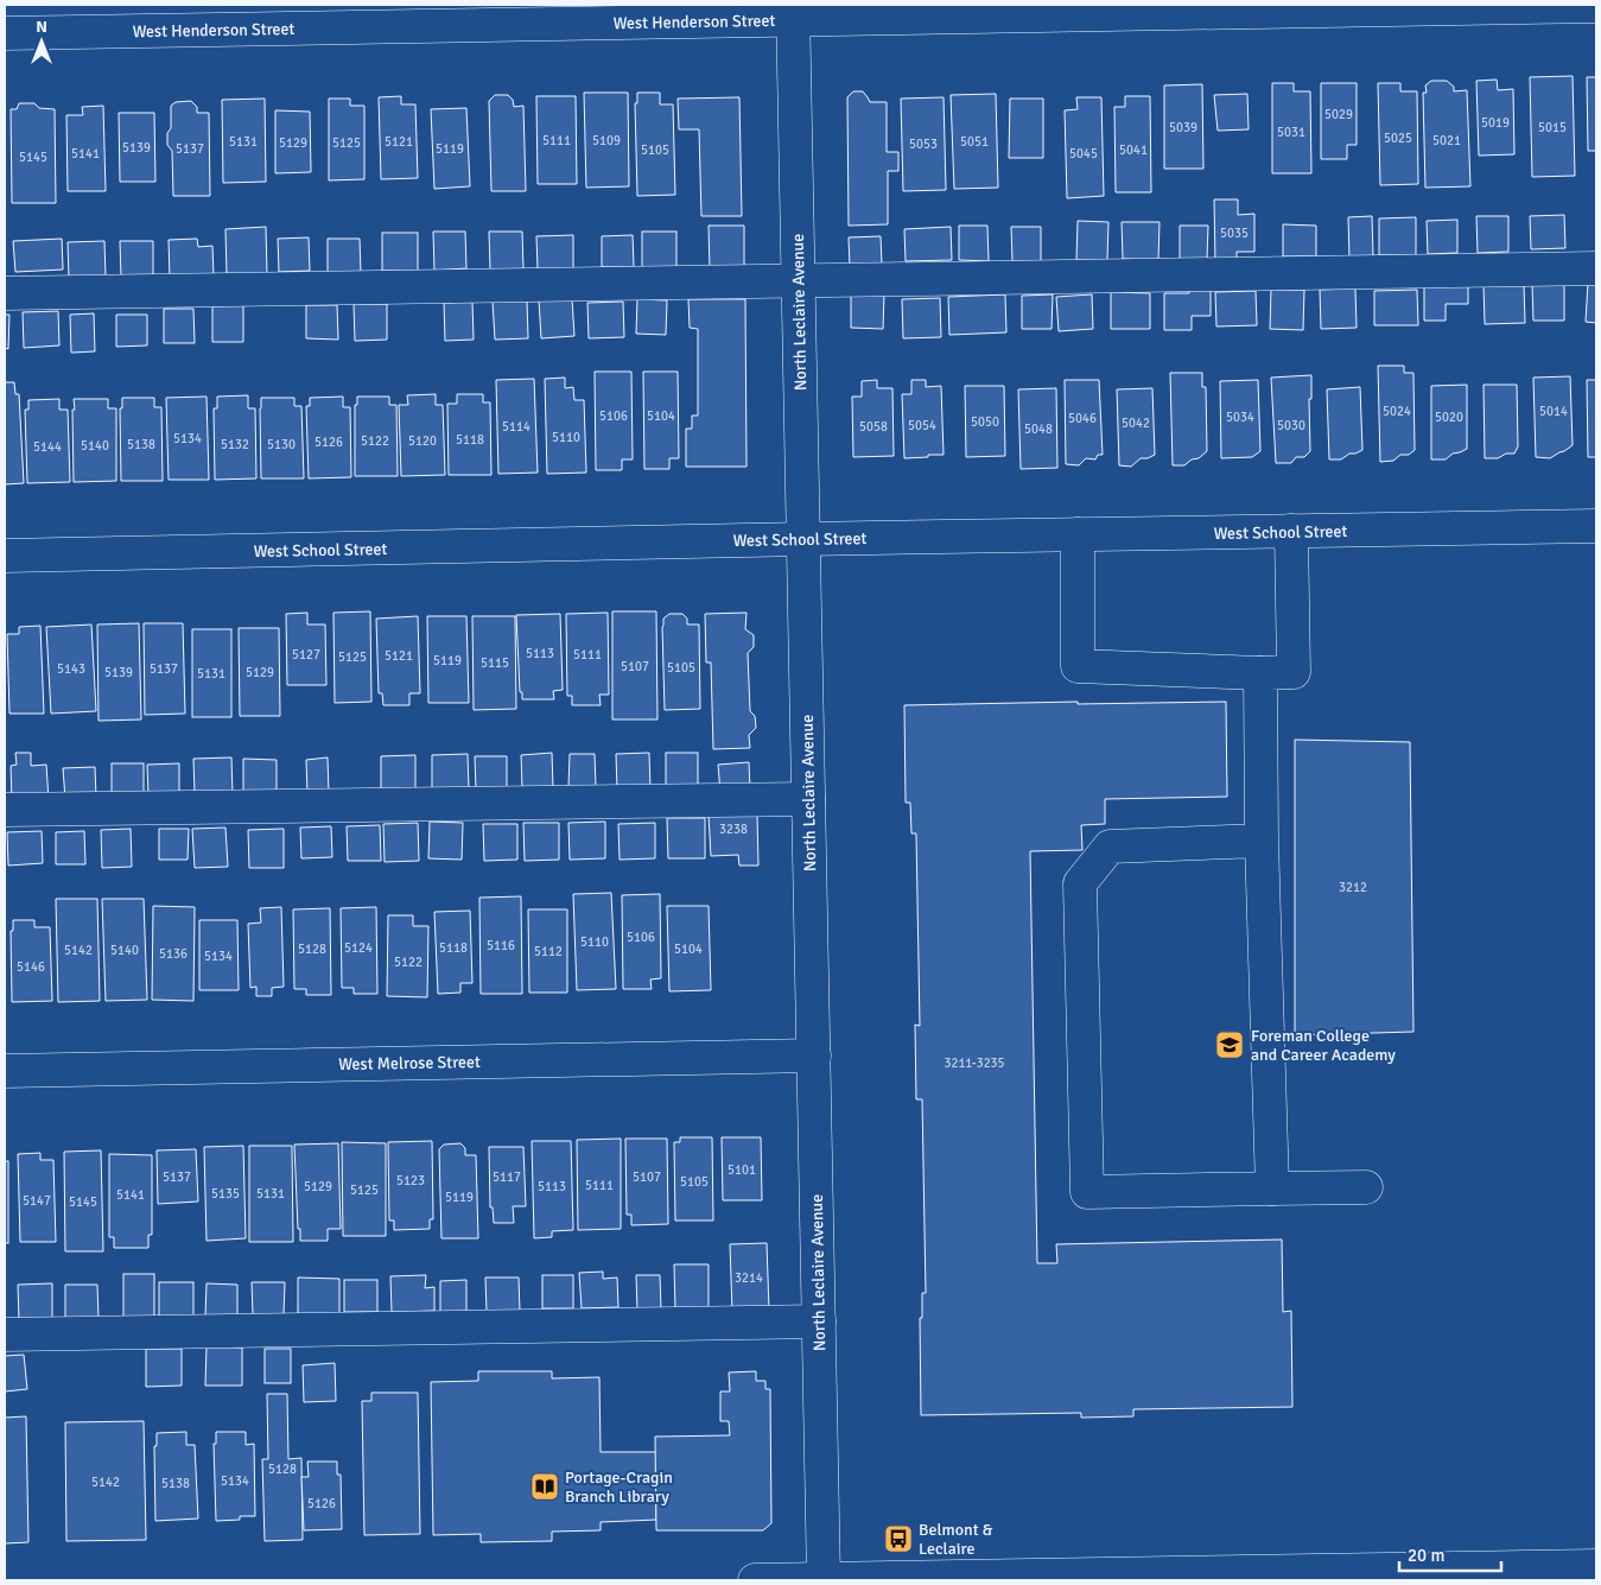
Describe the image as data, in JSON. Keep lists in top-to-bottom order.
{
  "streets": {
    "street": [
      "West Henderson Street",
      "North Leclaire Avenue",
      "West School Street",
      "West Melrose Street"
    ]
  },
  "crossings": [
    ["West Henderson Street", "North Leclaire Avenue"],
    ["North Leclaire Avenue", "West School Street"],
    ["North Leclaire Avenue", "West Melrose Street"]
  ],
  "places": {
    "school or university": ["Foreman College and Career Academy"],
    "library": ["Portage-Cragin Branch Library"],
    "bus stop": ["Belmont & Leclaire"]
  },
  "house_numbers": [
    "5029",
    "5019",
    "5039",
    "5015",
    "5031",
    "5025",
    "5111",
    "5109",
    "5021",
    "5131",
    "5121",
    "5051",
    "5129",
    "5125",
    "5053",
    "5139",
    "5137",
    "5119",
    "5105",
    "5041",
    "5141",
    "5045",
    "5145",
    "5035",
    "5024",
    "5014",
    "5106",
    "5104",
    "5034",
    "5020",
    "5046",
    "5050",
    "5042",
    "5054",
    "5030",
    "5114",
    "5058",
    "5048",
    "5110",
    "5134",
    "5118",
    "5122",
    "5120",
    "5126",
    "5138",
    "5132",
    "5130",
    "5140",
    "5144",
    "5113",
    "5127",
    "5111",
    "5121",
    "5125",
    "5119",
    "5115",
    "5107",
    "5105",
    "5143",
    "5137",
    "5139",
    "5129",
    "5131",
    "3238",
    "3212",
    "5106",
    "5110",
    "5116",
    "5124",
    "5118",
    "5128",
    "5104",
    "5142",
    "5140",
    "5112",
    "5136",
    "5134",
    "5122",
    "5146",
    "3211-3235",
    "5101",
    "5137",
    "5117",
    "5107",
    "5123",
    "5105",
    "5111",
    "5129",
    "5113",
    "5125",
    "5135",
    "5131",
    "5141",
    "5119",
    "5147",
    "5145",
    "3214",
    "5128",
    "5134",
    "5142",
    "5138",
    "5126"
  ],
  "scale_bar": "20 m",
  "north": "top"
}
